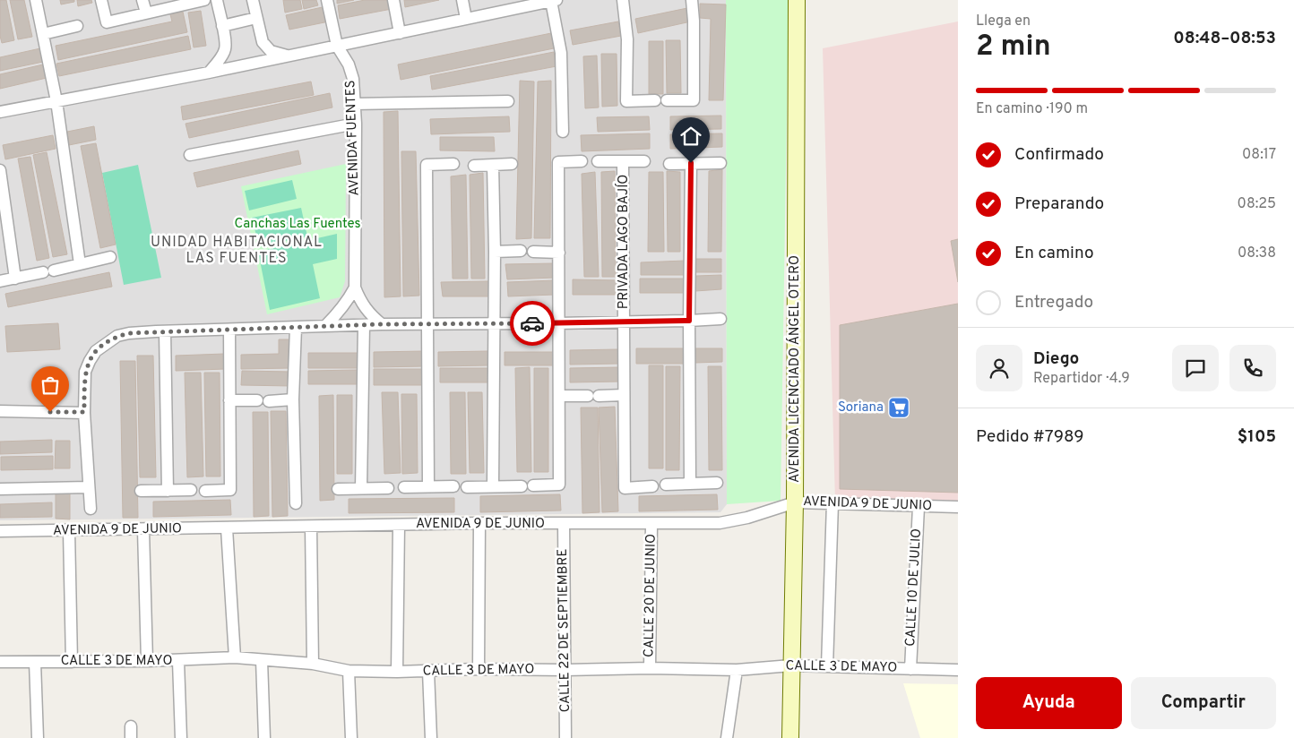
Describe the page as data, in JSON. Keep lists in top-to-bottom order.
{
  "streets": {
    "main road": ["AVENIDA LICENCIADO ÁNGEL OTERO"],
    "street": [
      "AVENIDA FUENTES",
      "PRIVADA LAGO BAJÍO",
      "AVENIDA 9 DE JUNIO",
      "CALLE 10 DE JULIO",
      "CALLE 20 DE JUNIO",
      "CALLE 22 DE SEPTIEMBRE",
      "CALLE 3 DE MAYO"
    ]
  },
  "crossings": [
    ["AVENIDA LICENCIADO ÁNGEL OTERO", "AVENIDA 9 DE JUNIO"],
    ["AVENIDA LICENCIADO ÁNGEL OTERO", "CALLE 3 DE MAYO"],
    ["AVENIDA 9 DE JUNIO", "CALLE 10 DE JULIO"],
    ["AVENIDA 9 DE JUNIO", "CALLE 20 DE JUNIO"],
    ["AVENIDA 9 DE JUNIO", "CALLE 22 DE SEPTIEMBRE"],
    ["CALLE 10 DE JULIO", "CALLE 3 DE MAYO"],
    ["CALLE 20 DE JUNIO", "CALLE 3 DE MAYO"],
    ["CALLE 22 DE SEPTIEMBRE", "CALLE 3 DE MAYO"]
  ],
  "districts": ["UNIDAD HABITACIONAL LAS FUENTES"],
  "parks": ["Canchas Las Fuentes"],
  "places": {
    "supermarket": ["Soriana"]
  },
  "page": {
    "heading": ["2 min", "Llega en", "08:48–08:53"],
    "panel": [
      "Diego",
      "Repartidor · 4.9",
      "Pedido #7989",
      "$105"
    ],
    "bar": "En camino · 190 m",
    "list": [
      ["Confirmado", "08:17"],
      ["Preparando", "08:25"],
      ["En camino", "08:38"],
      "Entregado"
    ],
    "buttons": ["Ayuda", "Compartir"]
  }
}
